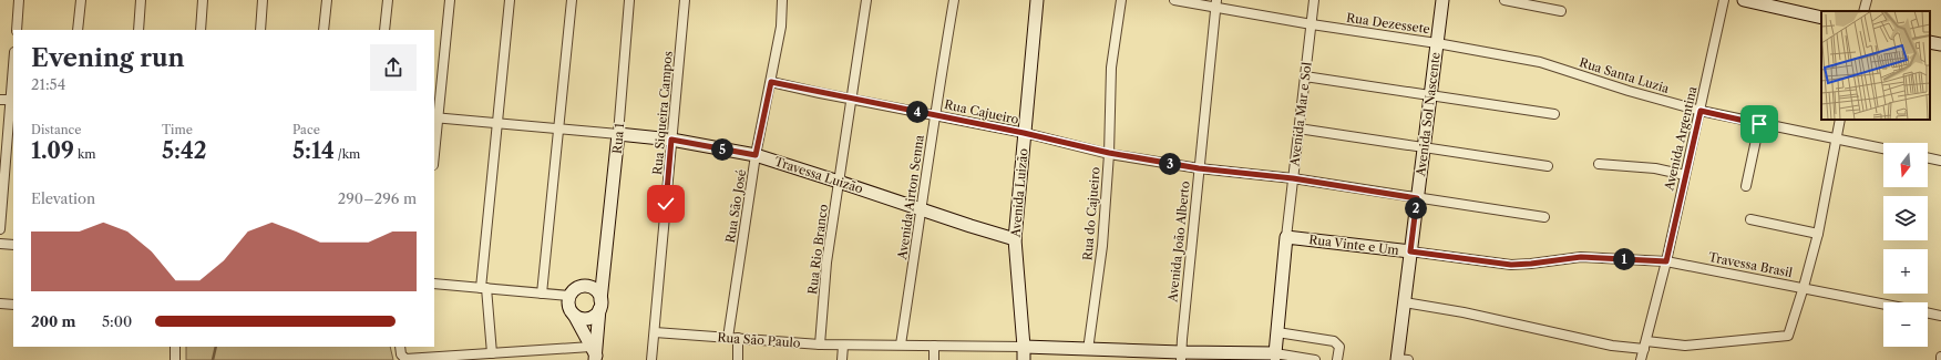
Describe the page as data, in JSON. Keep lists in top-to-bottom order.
{
  "streets": {
    "street": [
      "Rua Dezessete",
      "Rua Santa Luzia",
      "Rua Cajueiro",
      "Rua Siqueira Campos",
      "Avenida Mar e Sol",
      "Avenida Sol Nascente",
      "Rua 1",
      "Avenida Argentina",
      "Travessa Luizão",
      "Avenida Luizão",
      "Avenida Airton Senna",
      "Rua São José",
      "Rua do Cajueiro",
      "Avenida João Alberto",
      "Rua Vinte e Um",
      "Rua Rio Branco",
      "Travessa Brasil",
      "Rua São Paulo"
    ]
  },
  "crossings": [
    ["Rua Dezessete", "Rua Santa Luzia"],
    ["Rua Dezessete", "Avenida Mar e Sol"],
    ["Rua Dezessete", "Avenida Sol Nascente"],
    ["Rua Dezessete", "Avenida João Alberto"],
    ["Rua Santa Luzia", "Avenida Argentina"],
    ["Rua Cajueiro", "Avenida Mar e Sol"],
    ["Rua Cajueiro", "Avenida Sol Nascente"],
    ["Rua Cajueiro", "Avenida Luizão"],
    ["Rua Cajueiro", "Avenida Airton Senna"],
    ["Rua Cajueiro", "Rua São José"],
    ["Rua Cajueiro", "Rua do Cajueiro"],
    ["Rua Cajueiro", "Avenida João Alberto"],
    ["Rua Cajueiro", "Rua Rio Branco"],
    ["Rua Siqueira Campos", "Travessa Luizão"],
    ["Rua Siqueira Campos", "Rua São Paulo"],
    ["Avenida Mar e Sol", "Rua Vinte e Um"],
    ["Avenida Mar e Sol", "Rua São Paulo"],
    ["Avenida Sol Nascente", "Rua Vinte e Um"],
    ["Rua 1", "Travessa Luizão"],
    ["Avenida Argentina", "Travessa Brasil"],
    ["Travessa Luizão", "Avenida Luizão"],
    ["Travessa Luizão", "Avenida Airton Senna"],
    ["Travessa Luizão", "Rua São José"],
    ["Travessa Luizão", "Rua Rio Branco"],
    ["Avenida Luizão", "Rua São Paulo"],
    ["Avenida Airton Senna", "Rua São Paulo"],
    ["Rua São José", "Rua São Paulo"],
    ["Rua do Cajueiro", "Rua São Paulo"],
    ["Avenida João Alberto", "Rua São Paulo"],
    ["Rua Vinte e Um", "Travessa Brasil"],
    ["Rua Rio Branco", "Rua São Paulo"]
  ],
  "north": "bottom",
  "page": {
    "heading": ["Evening run", "21:54"],
    "pins": [
      "4",
      "5",
      "3",
      "2",
      "1"
    ],
    "stats": [
      ["Distance", "1.09 km"],
      ["Time", "5:42"],
      ["Pace", "5:14 /km"]
    ],
    "map_buttons": ["+", "−"],
    "chart": ["Elevation", "290–296 m"],
    "list": [
      {
        "name": "200 m",
        "note": "5:00"
      }
    ]
  }
}
